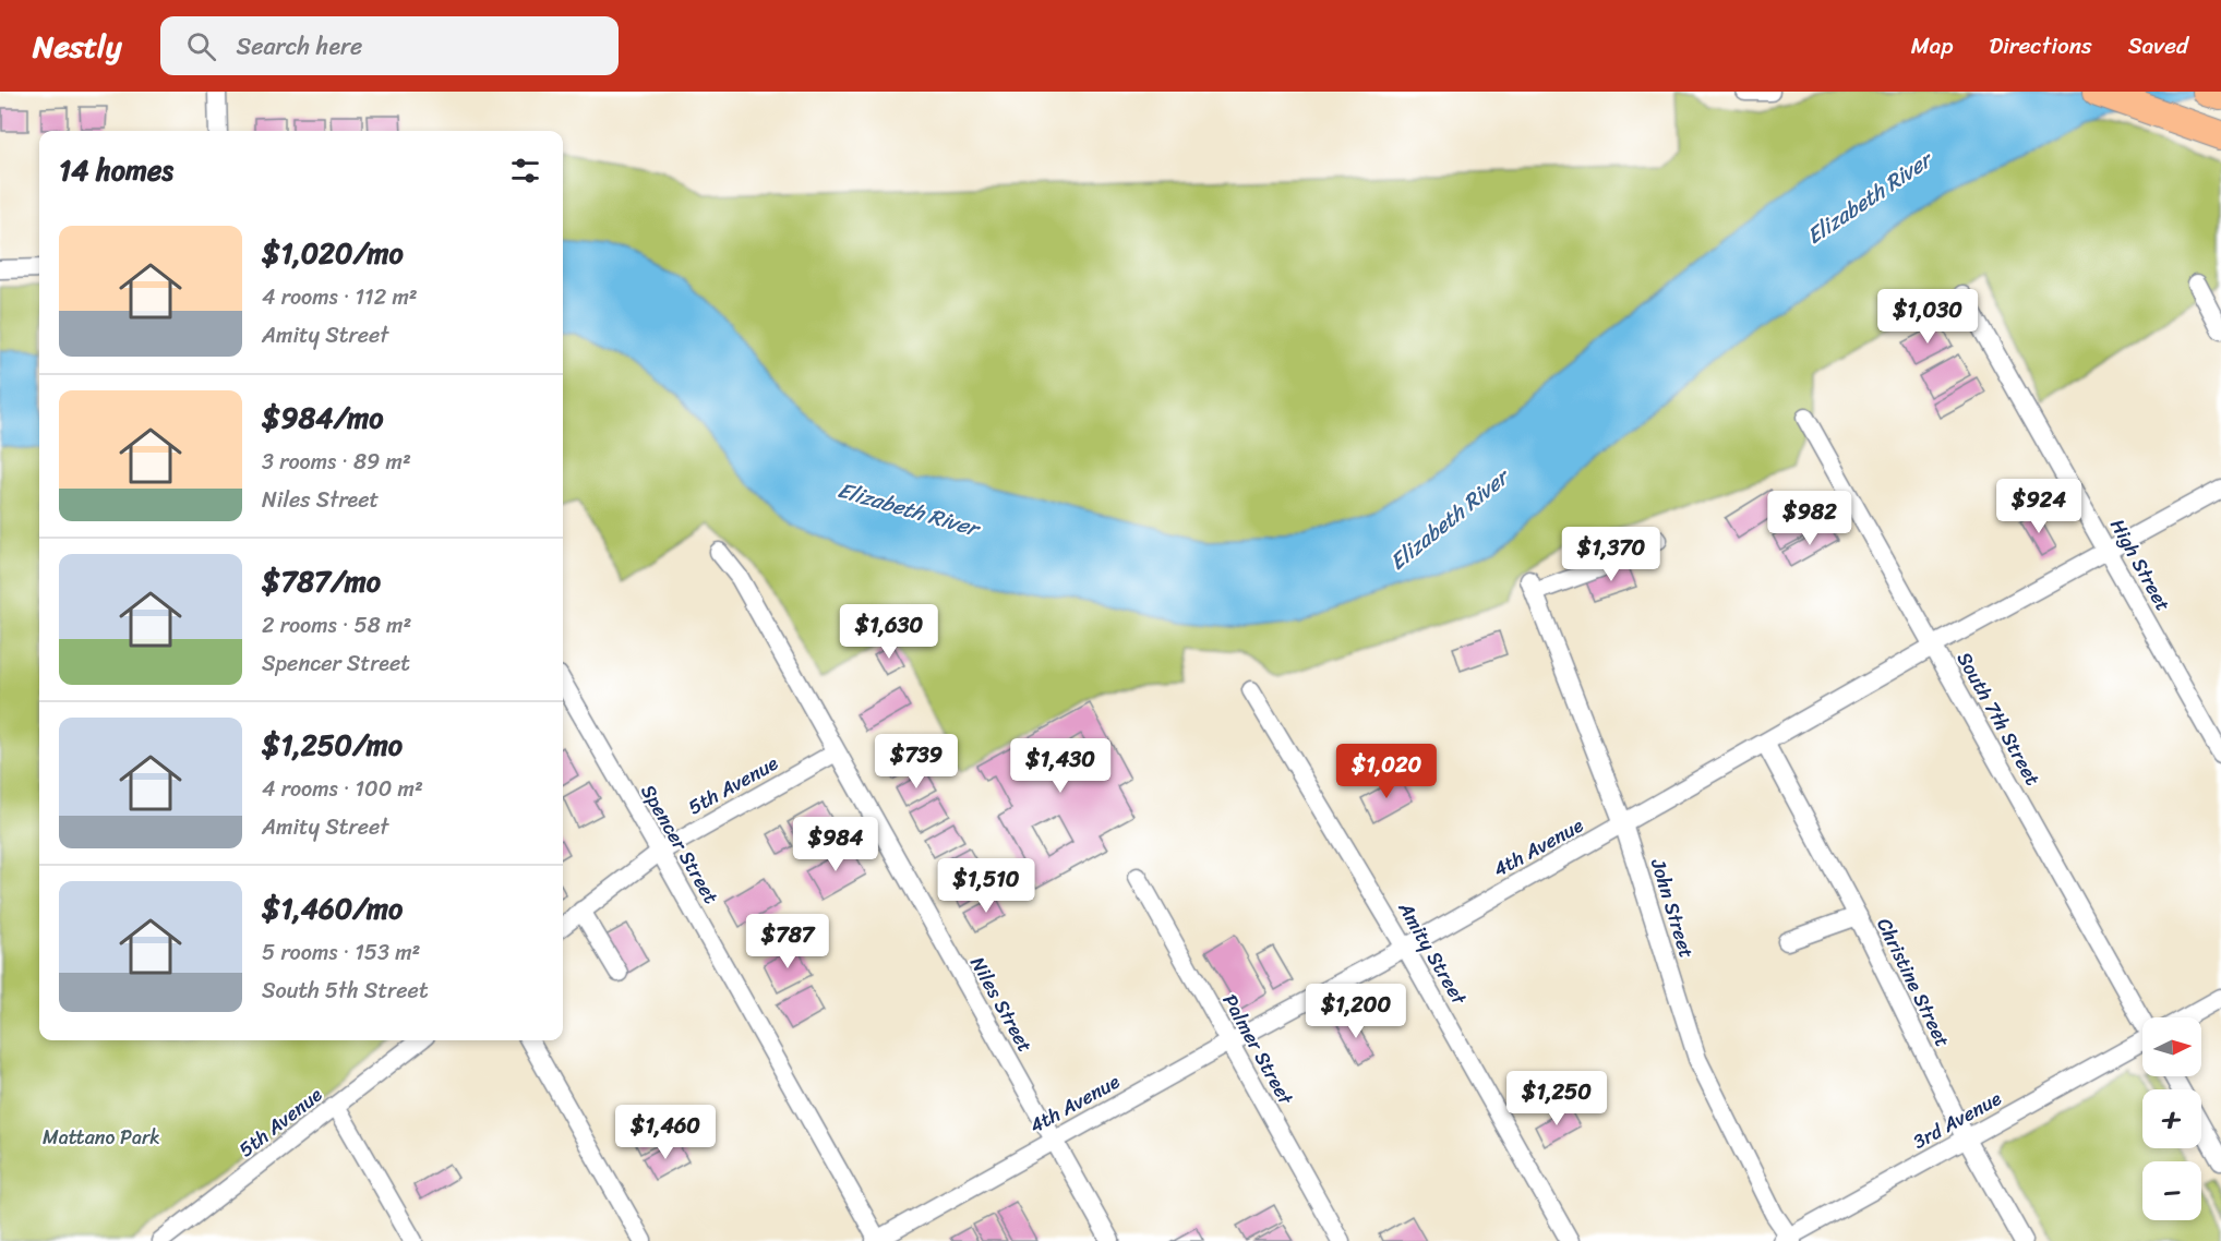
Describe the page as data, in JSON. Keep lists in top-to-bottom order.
{
  "streets": {
    "street": [
      "High Street",
      "South 7th Street",
      "5th Avenue",
      "Spencer Street",
      "4th Avenue",
      "John Street",
      "Amity Street",
      "Christine Street",
      "Niles Street",
      "Palmer Street",
      "3rd Avenue"
    ]
  },
  "crossings": [
    ["High Street", "4th Avenue"],
    ["South 7th Street", "4th Avenue"],
    ["5th Avenue", "Spencer Street"],
    ["5th Avenue", "Niles Street"],
    ["Spencer Street", "4th Avenue"],
    ["4th Avenue", "John Street"],
    ["4th Avenue", "Amity Street"],
    ["4th Avenue", "Christine Street"],
    ["4th Avenue", "Niles Street"],
    ["4th Avenue", "Palmer Street"],
    ["John Street", "3rd Avenue"],
    ["Christine Street", "3rd Avenue"]
  ],
  "water": ["Elizabeth River"],
  "parks": ["Mattano Park"],
  "north": "right",
  "page": {
    "header": "Nestly",
    "search": "Search here",
    "nav": ["Map", "Directions", "Saved"],
    "heading": "14 homes",
    "list": [
      {
        "name": "$1,020/mo",
        "note": "4 rooms · 112 m² · Amity Street"
      },
      {
        "name": "$984/mo",
        "note": "3 rooms · 89 m² · Niles Street"
      },
      {
        "name": "$787/mo",
        "note": "2 rooms · 58 m² · Spencer Street"
      },
      {
        "name": "$1,250/mo",
        "note": "4 rooms · 100 m² · Amity Street"
      },
      {
        "name": "$1,460/mo",
        "note": "5 rooms · 153 m² · South 5th Street"
      }
    ],
    "price": [
      "$1,030",
      "$924",
      "$982",
      "$1,370",
      "$1,630",
      "$739",
      "$1,430",
      "$1,020",
      "$984",
      "$1,510",
      "$787",
      "$1,200",
      "$1,250",
      "$1,460"
    ],
    "map_buttons": ["+", "−"]
  }
}
